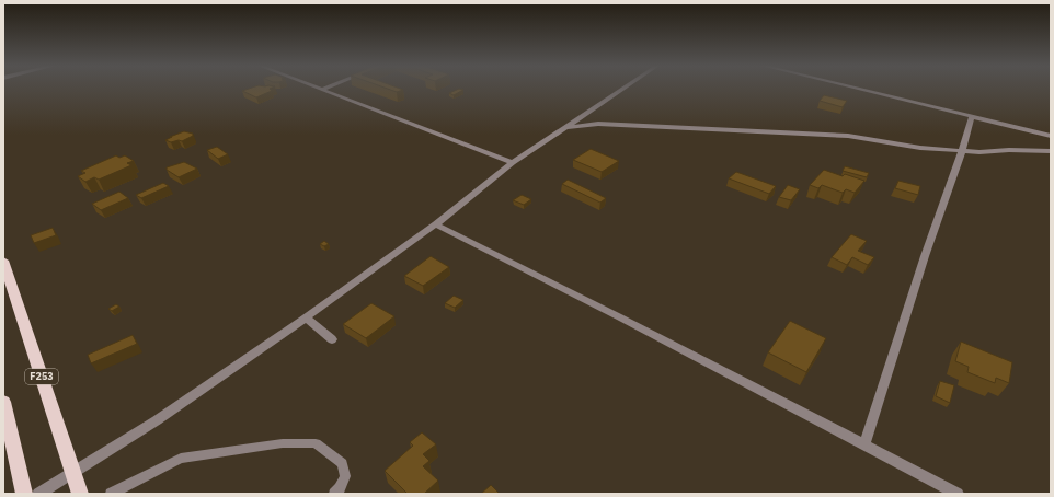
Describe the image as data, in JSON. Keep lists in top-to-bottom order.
{
  "streets": {
    "main road": ["F253"]
  }
}
